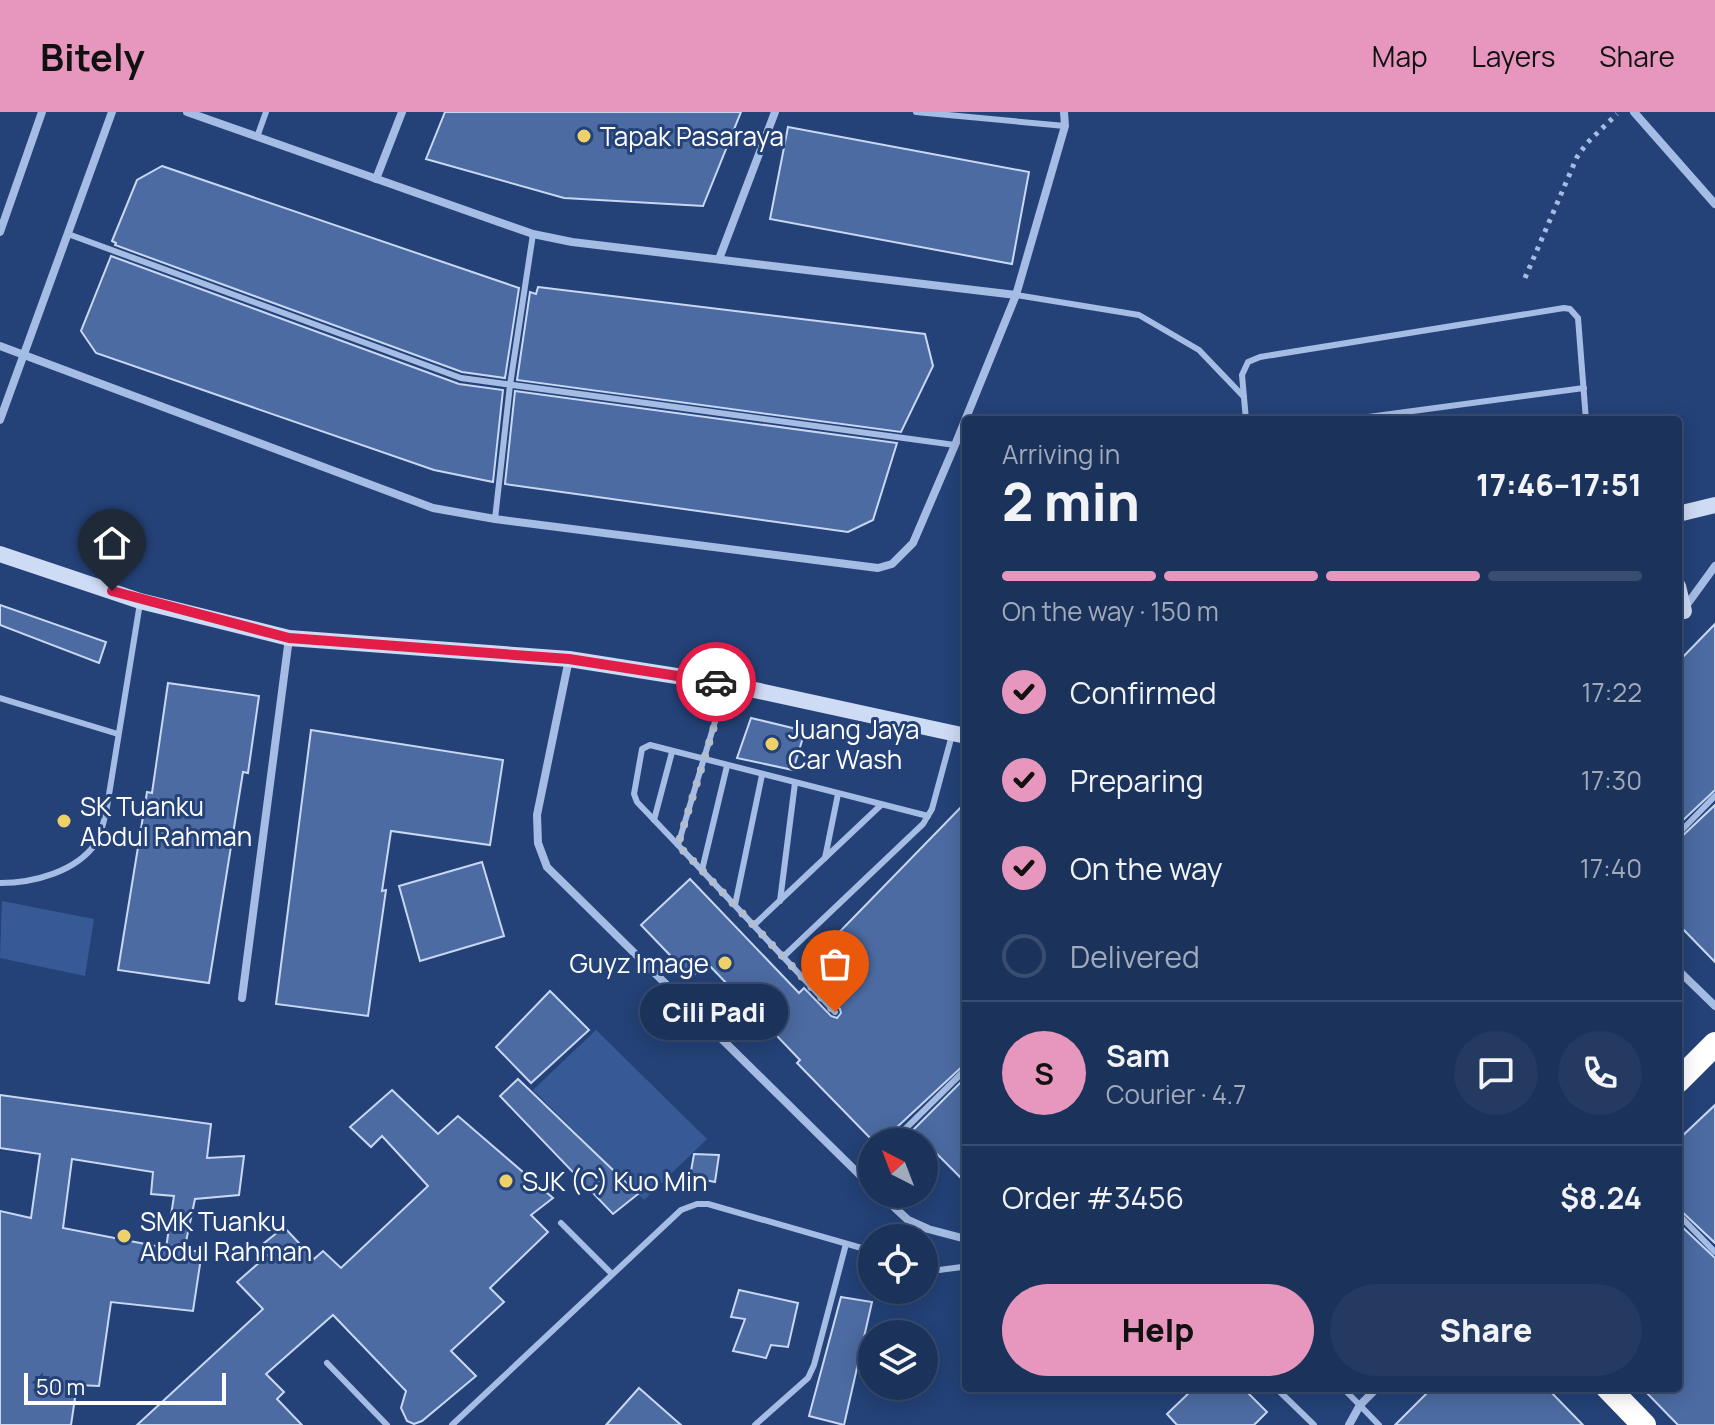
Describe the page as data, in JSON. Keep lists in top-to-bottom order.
{
  "places": [
    "Tapak Pasaraya",
    "Juang Jaya Car Wash",
    "SK Tuanku Abdul Rahman",
    "Guyz Image",
    "Cili Padi",
    "SJK (C) Kuo Min",
    "SMK Tuanku Abdul Rahman"
  ],
  "scale_bar": "50 m",
  "north": "top left",
  "page": {
    "header": "Bitely",
    "nav": ["Map", "Layers", "Share"],
    "heading": ["2 min", "Arriving in", "17:46–17:51"],
    "panel": [
      "Sam",
      "Courier · 4.7",
      "Order #3456",
      "$8.24"
    ],
    "bar": "On the way · 150 m",
    "list": [
      ["Confirmed", "17:22"],
      ["Preparing", "17:30"],
      ["On the way", "17:40"],
      "Delivered"
    ],
    "bubble": "Cili Padi",
    "round": "S",
    "buttons": ["Help", "Share"],
    "scale": "50 m"
  }
}
